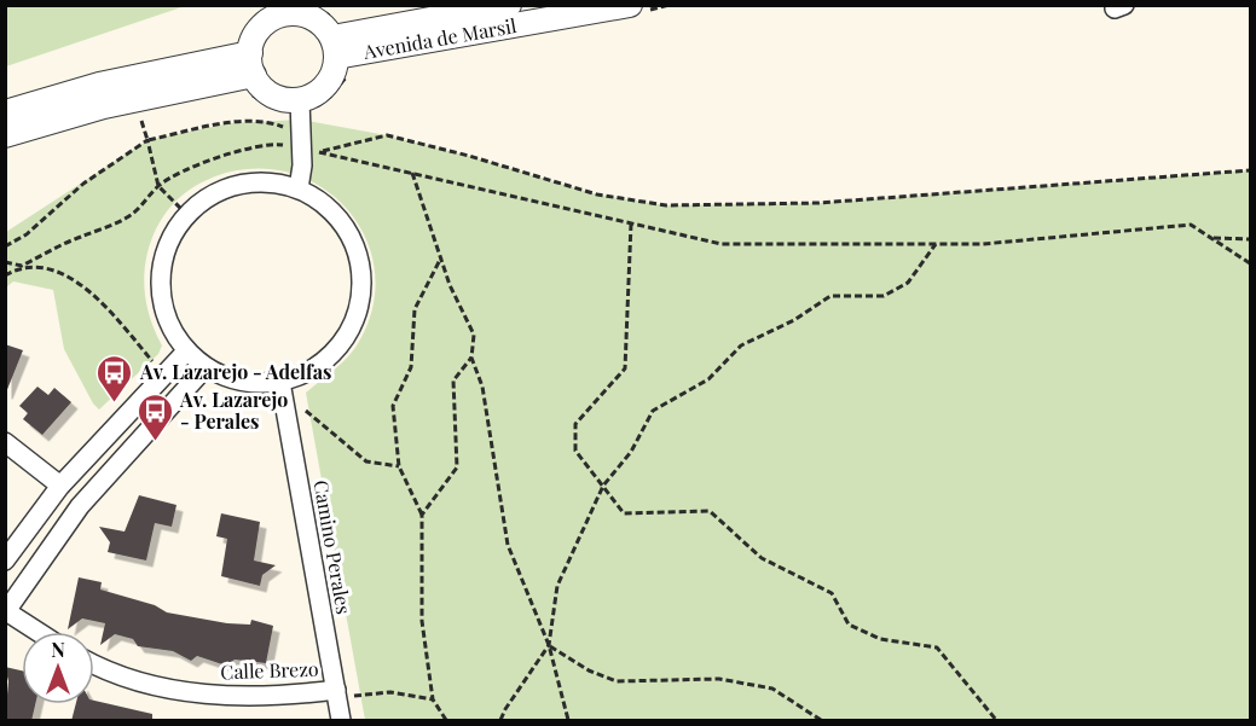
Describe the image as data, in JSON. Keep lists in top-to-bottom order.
{
  "streets": {
    "street": ["Avenida de Marsil", "Camino Perales", "Calle Brezo"]
  },
  "crossings": [
    ["Camino Perales", "Calle Brezo"]
  ],
  "places": {
    "bus stop": ["Av. Lazarejo - Adelfas", "Av. Lazarejo - Perales"]
  },
  "north": "top"
}
